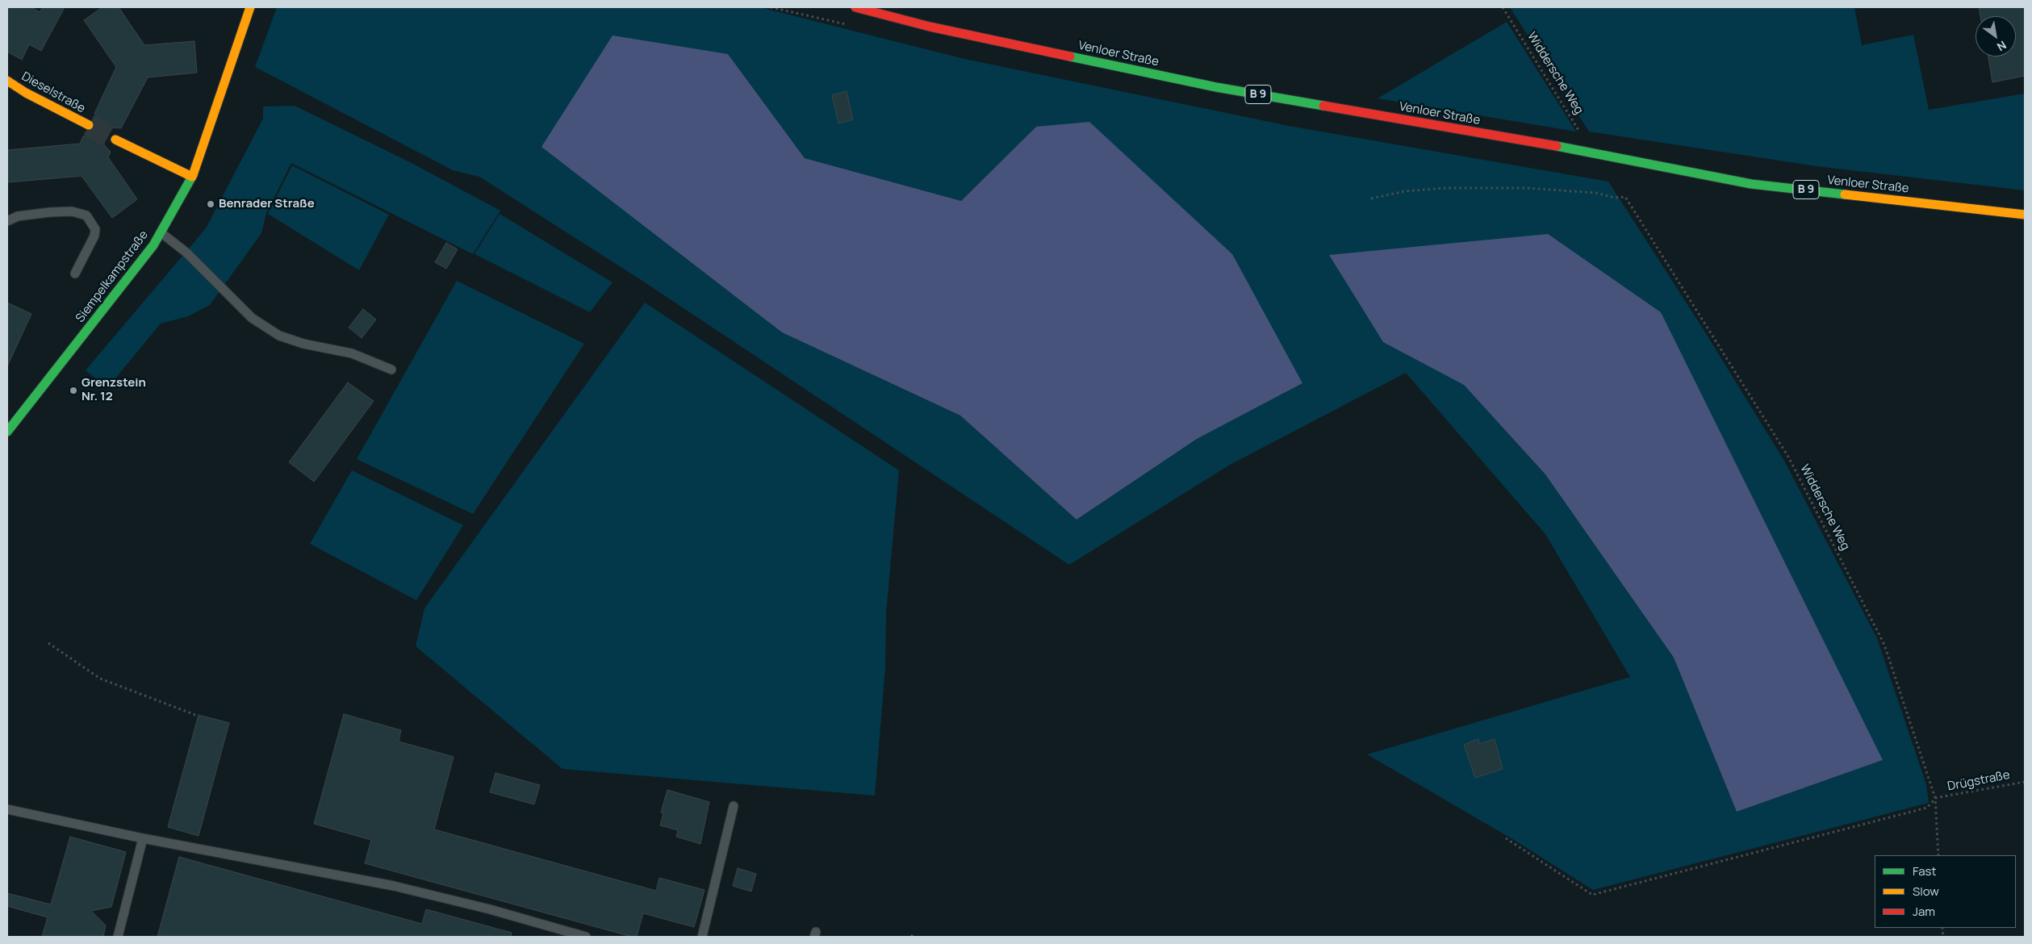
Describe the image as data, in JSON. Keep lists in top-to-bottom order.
{
  "streets": {
    "main road": [
      "Venloer Straße",
      "Dieselstraße",
      "B 9",
      "Siempelkampstraße"
    ],
    "path": ["Widdersche Weg", "Drügstraße"]
  },
  "crossings": [
    ["Venloer Straße", "Widdersche Weg"],
    ["Widdersche Weg", "Drügstraße"]
  ],
  "places": ["Benrader Straße", "Grenzstein Nr. 12"],
  "legend": ["Fast", "Slow", "Jam"],
  "north": "bottom right"
}
